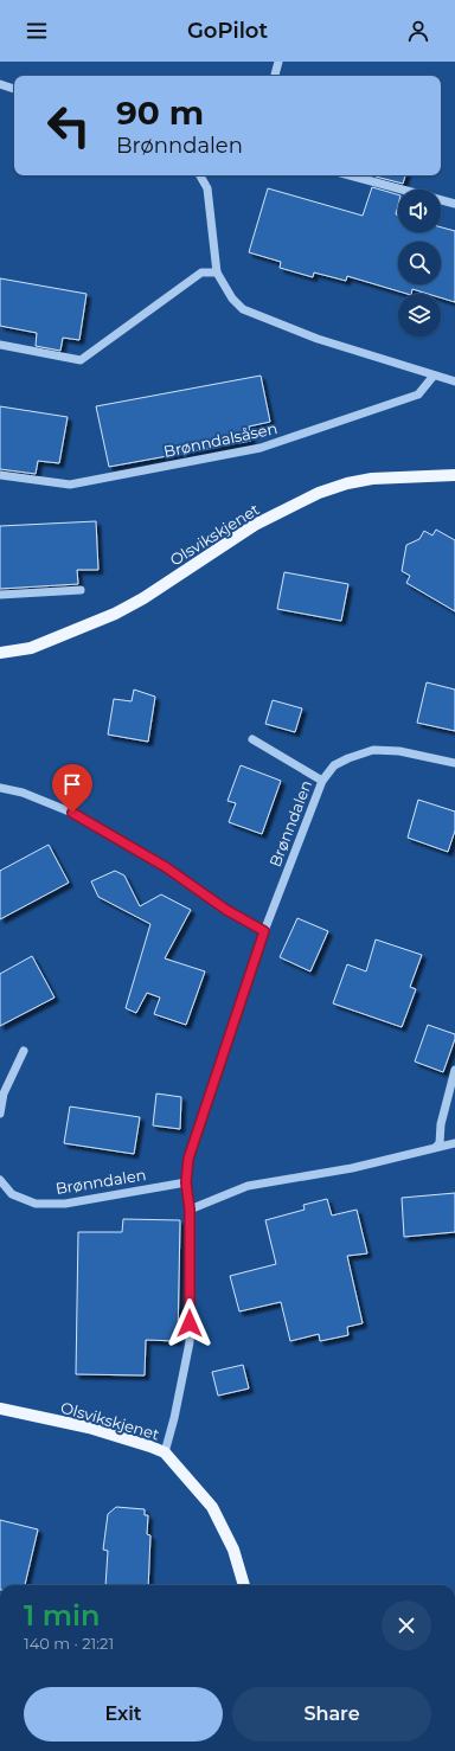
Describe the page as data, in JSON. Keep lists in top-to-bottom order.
{
  "streets": {
    "main road": ["Olsvikskjenet"],
    "street": ["Brønndalsåsen", "Brønndalen"]
  },
  "crossings": [
    ["Olsvikskjenet", "Brønndalen"]
  ],
  "page": {
    "header": "GoPilot",
    "turn": ["90 m", "Brønndalen"],
    "heading": ["1 min", "140 m · 21:21"],
    "buttons": ["Exit", "Share"]
  }
}
